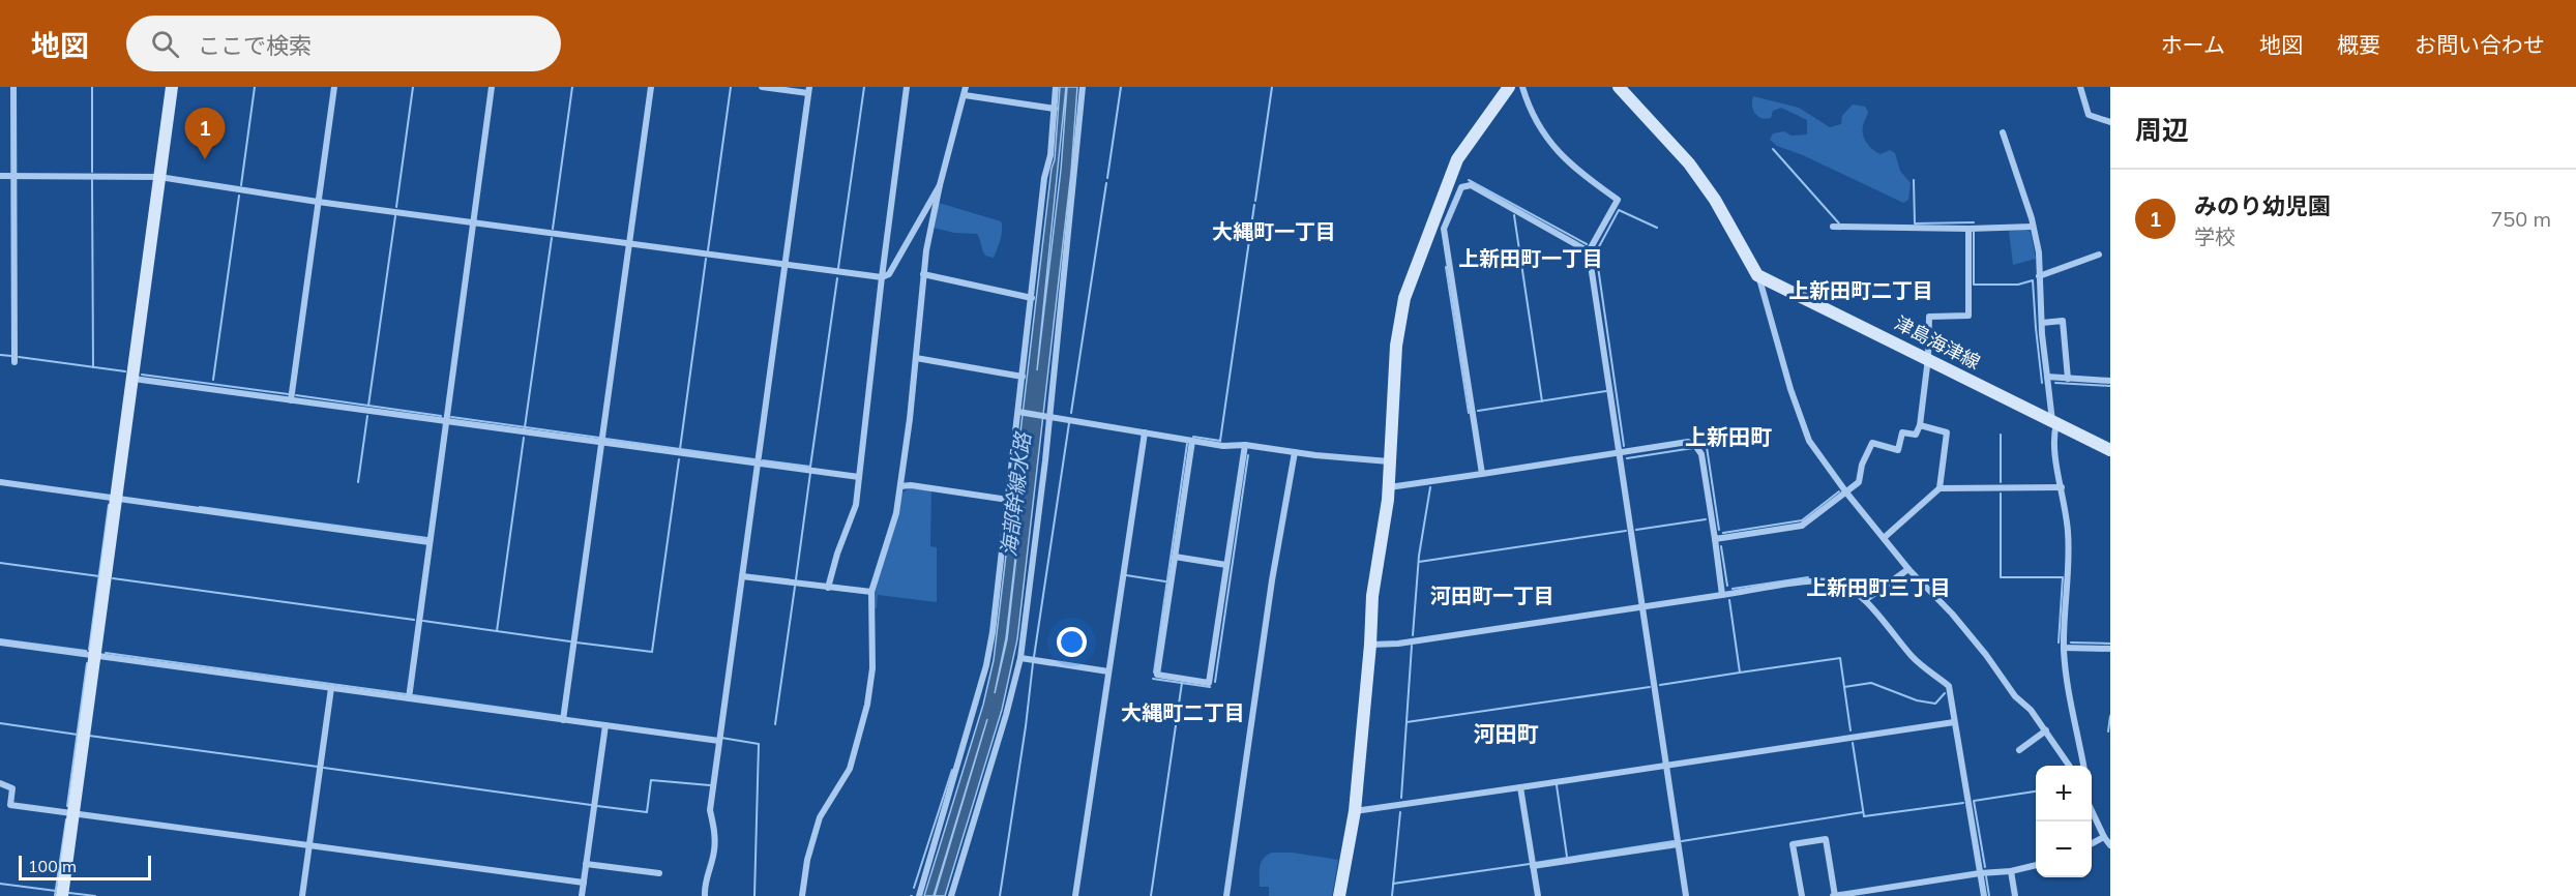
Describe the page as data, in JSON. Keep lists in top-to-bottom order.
{
  "streets": {
    "street": ["津島海津線"]
  },
  "districts": [
    "大縄町一丁目",
    "上新田町一丁目",
    "上新田町二丁目",
    "上新田町",
    "上新田町三丁目",
    "河田町一丁目",
    "大縄町二丁目",
    "河田町"
  ],
  "water": ["海部幹線水路"],
  "scale_bar": "100 m",
  "page": {
    "header": "地図",
    "search": "ここで検索",
    "nav": [
      "ホーム",
      "地図",
      "概要",
      "お問い合わせ"
    ],
    "heading": "周辺",
    "pins": "1",
    "list": [
      {
        "mark": "1",
        "name": "みのり幼児園",
        "note": "学校",
        "value": "750 m"
      }
    ],
    "map_buttons": ["+", "−"],
    "scale": "100 m"
  }
}
